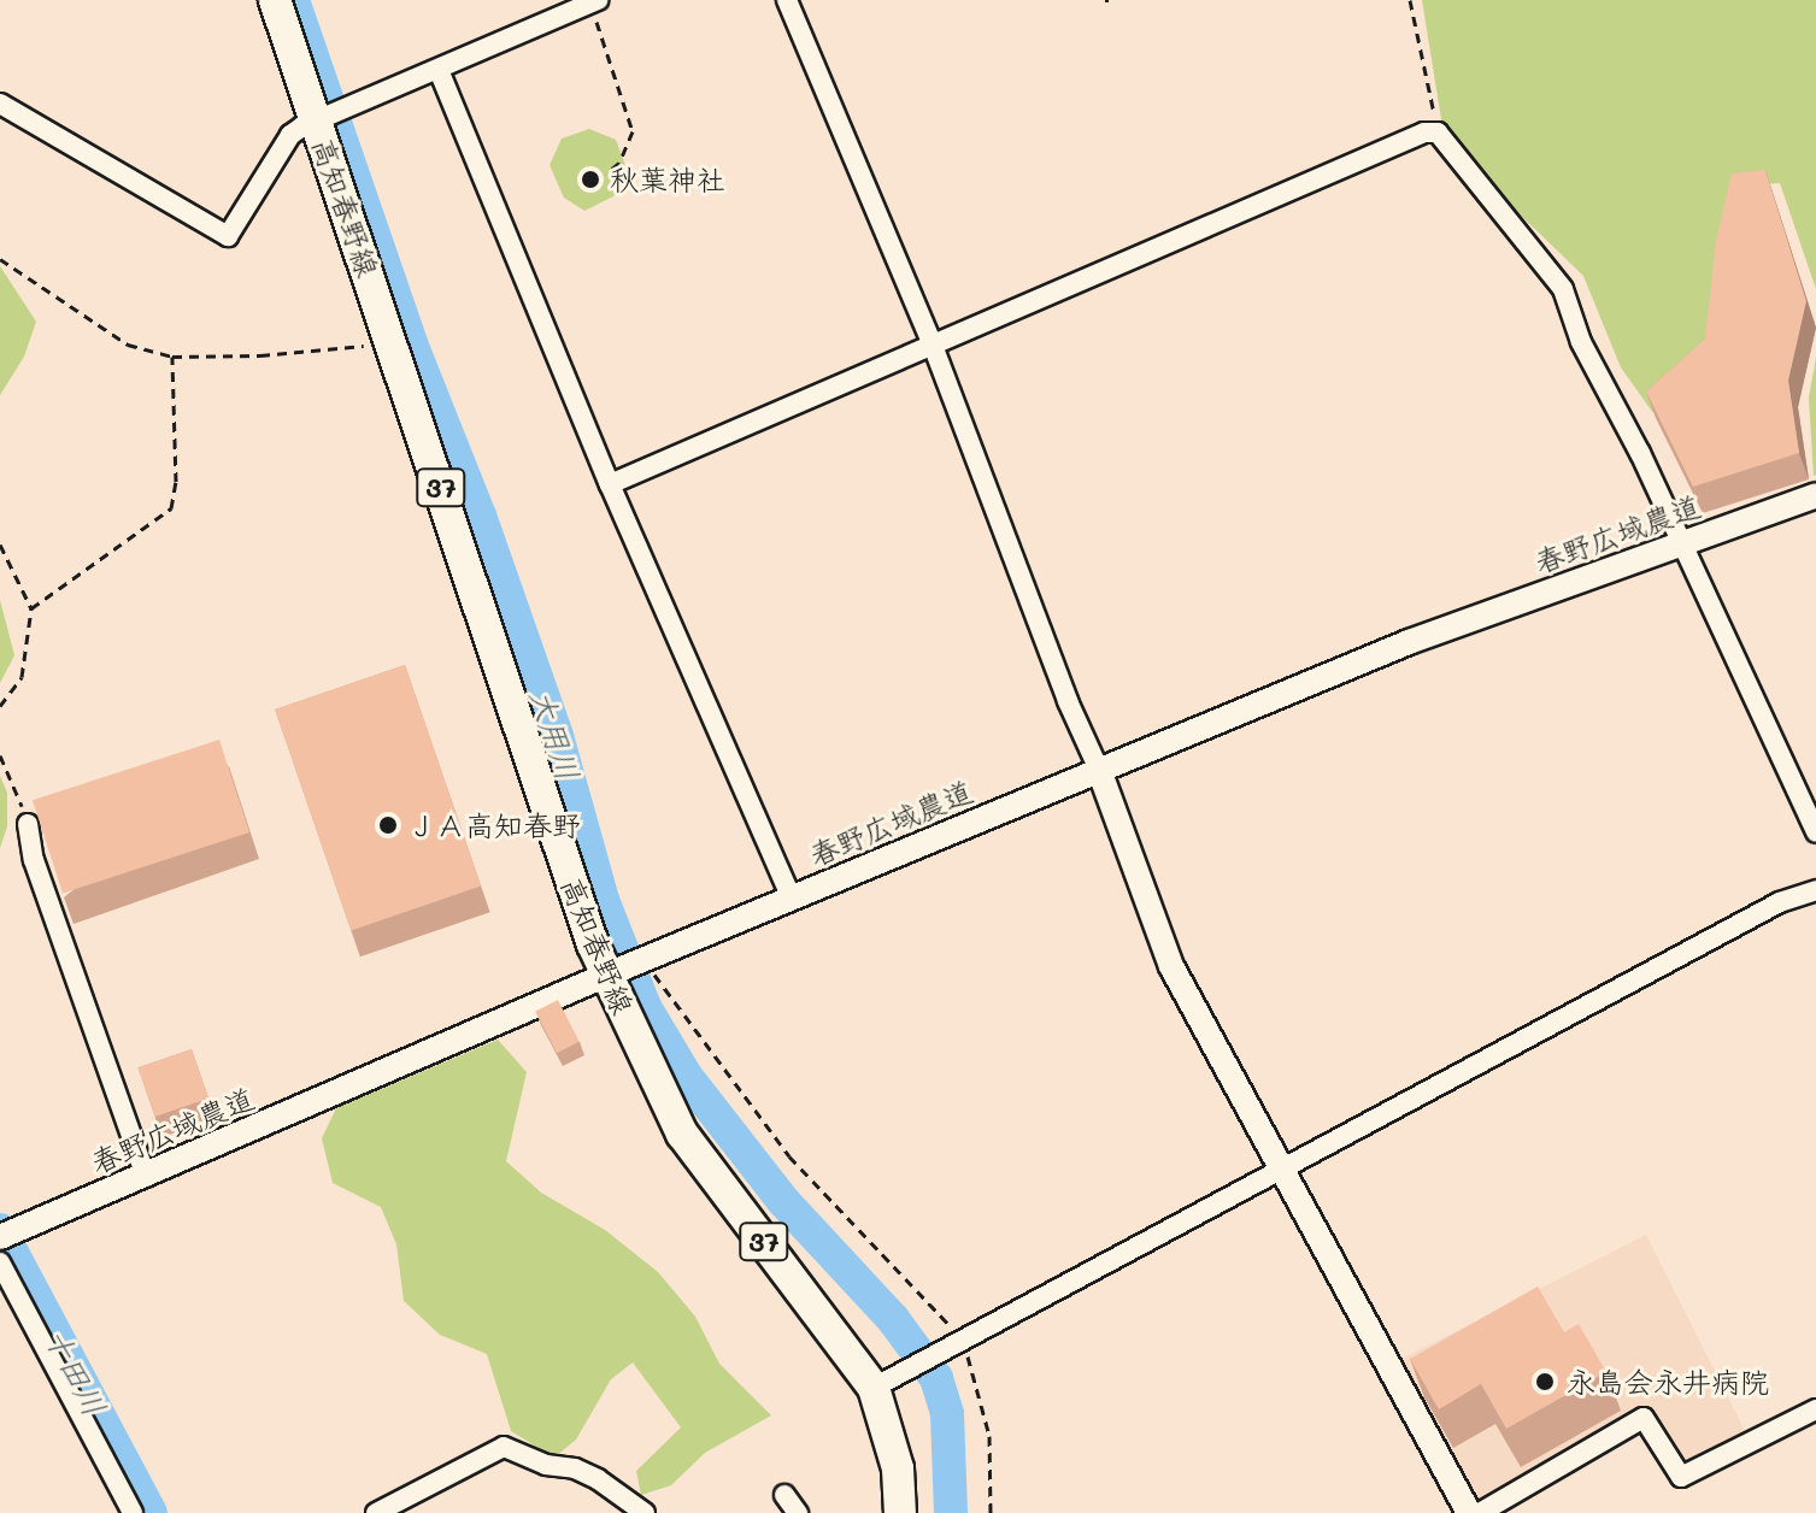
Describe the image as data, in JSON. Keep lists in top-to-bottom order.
{
  "streets": {
    "main road": ["高知春野線", "37"],
    "street": ["春野広域農道"]
  },
  "crossings": [
    ["高知春野線", "春野広域農道"]
  ],
  "water": ["大用川", "十田川"],
  "places": ["秋葉神社", "ＪＡ高知春野", "永島会永井病院"]
}
